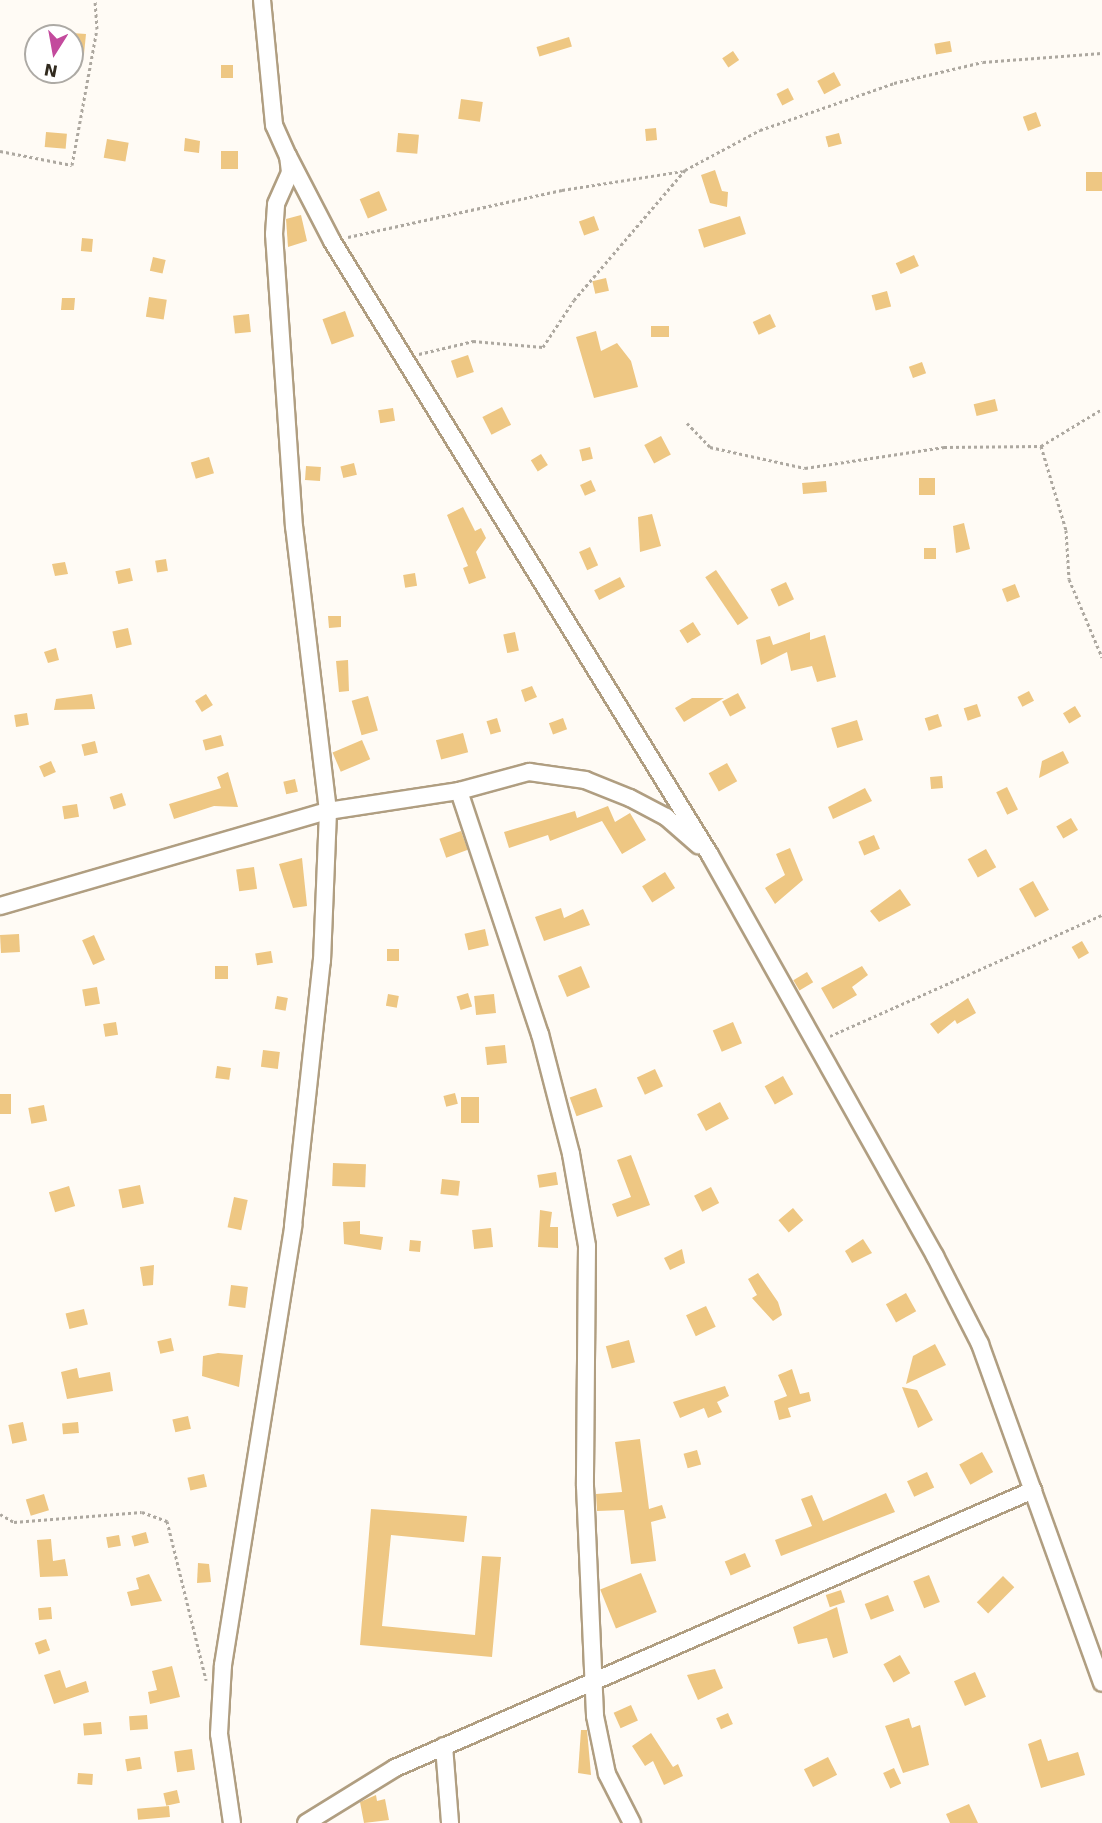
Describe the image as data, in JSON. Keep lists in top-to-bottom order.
{
  "north": "bottom"
}
